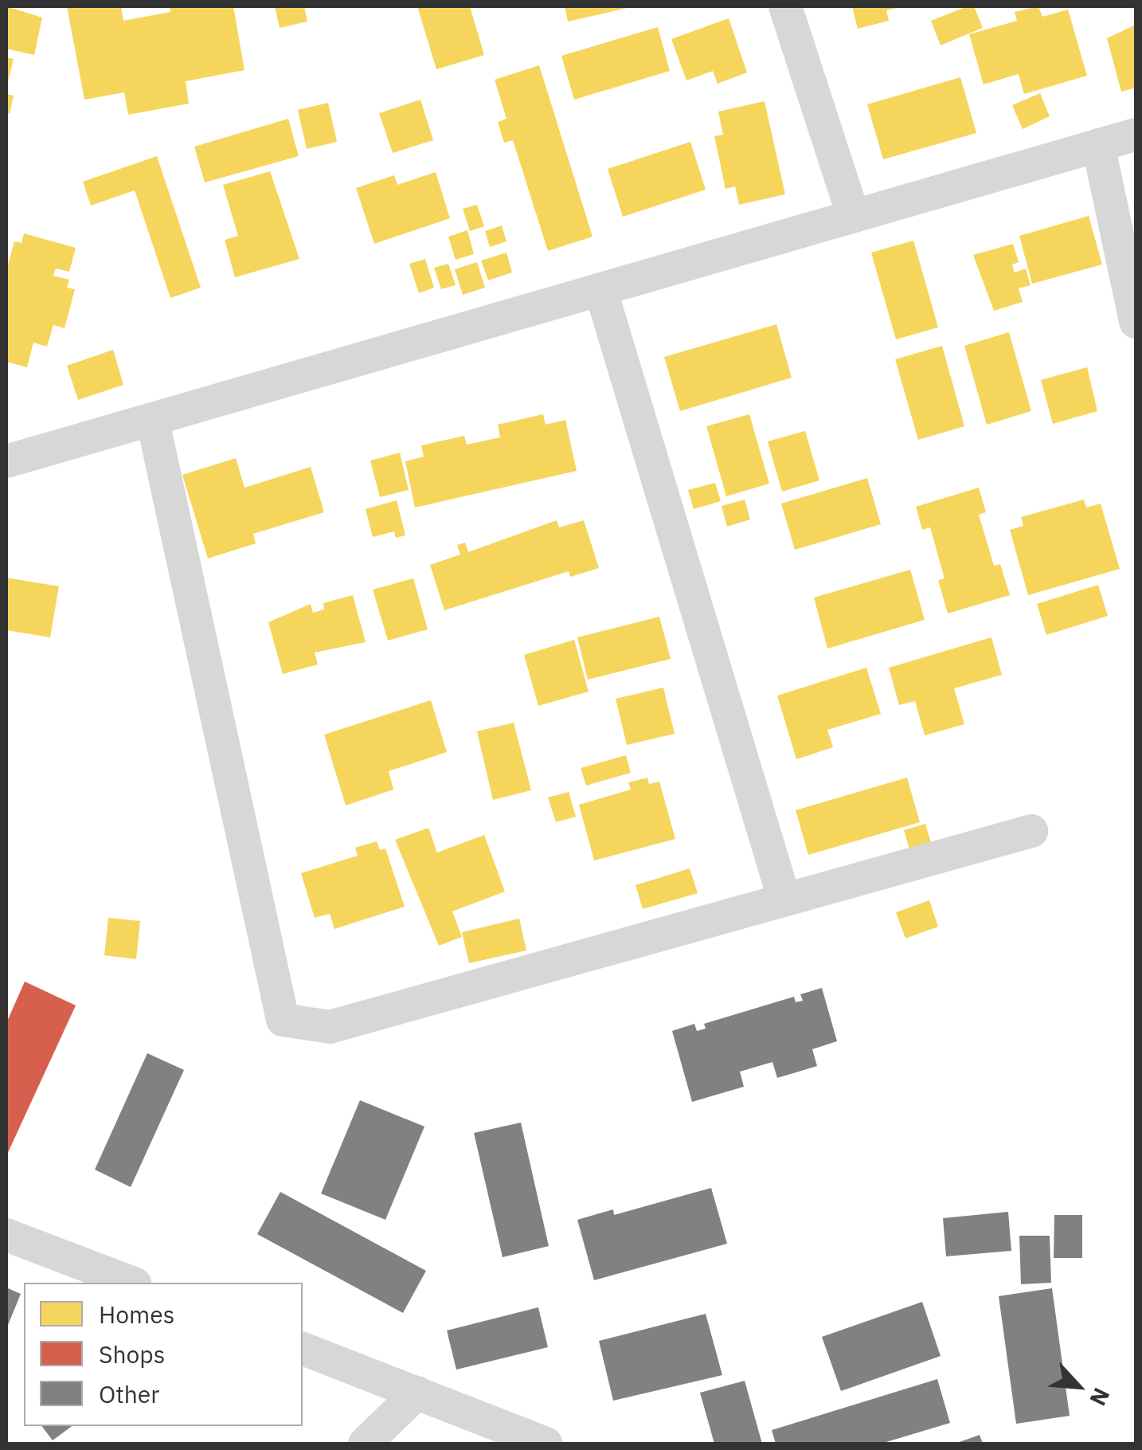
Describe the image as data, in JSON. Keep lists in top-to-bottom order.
{
  "legend": ["Homes", "Shops", "Other"],
  "north": "bottom right"
}
